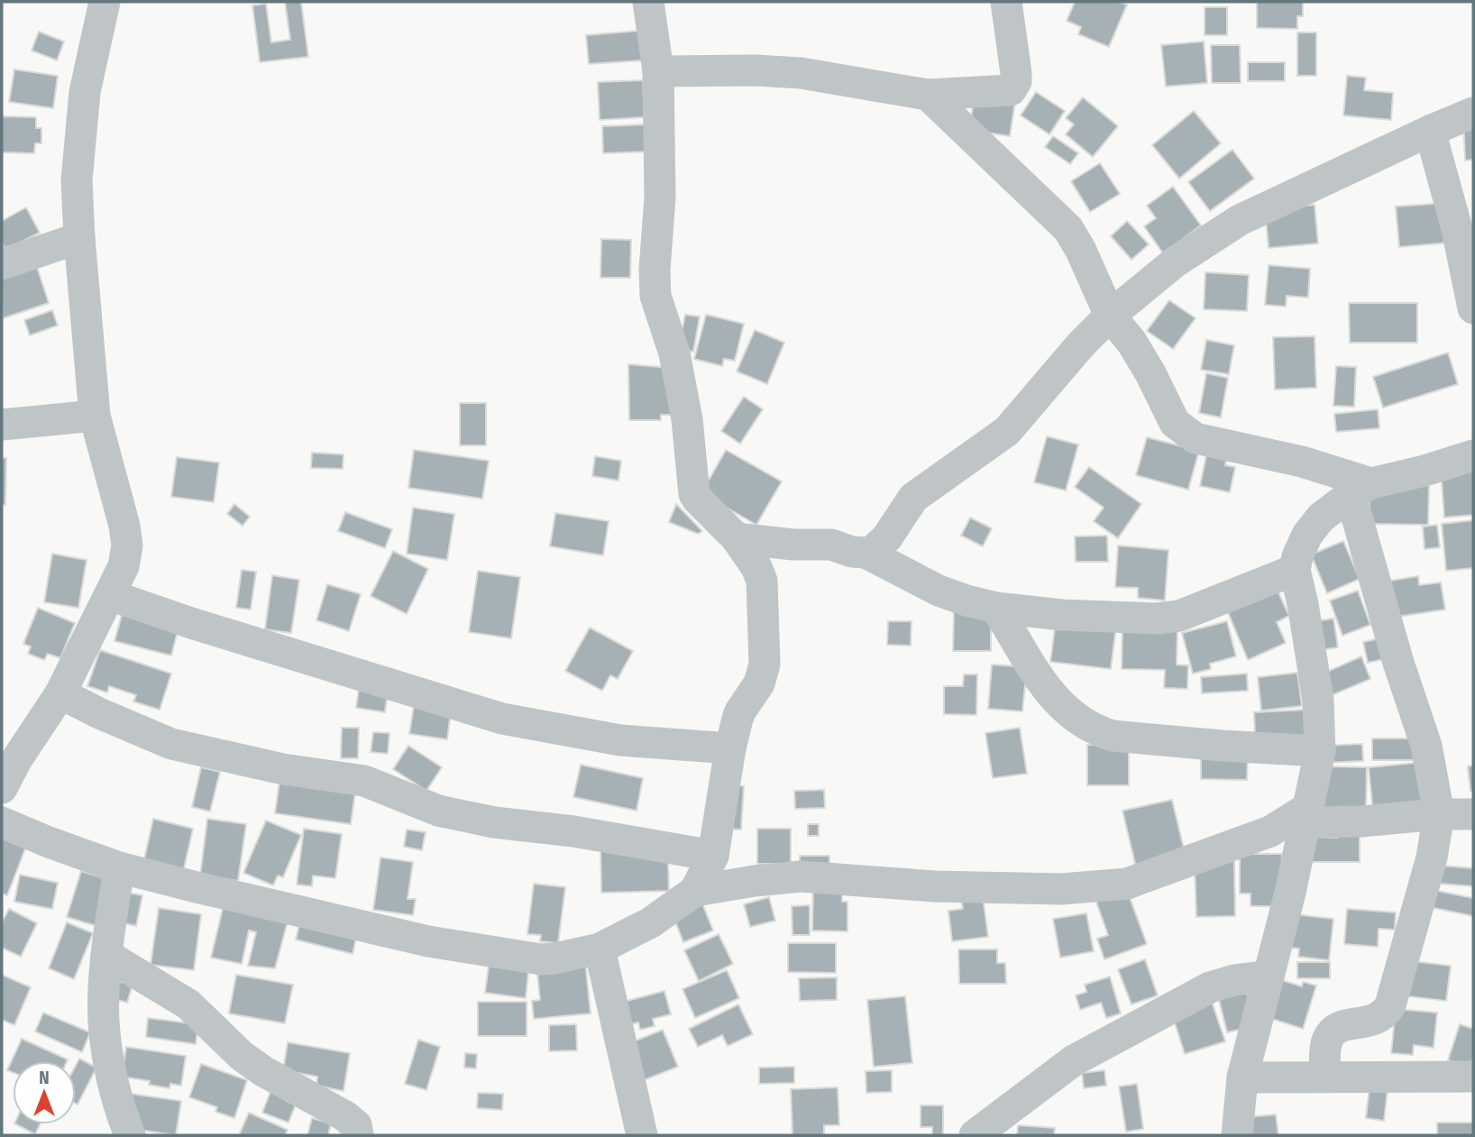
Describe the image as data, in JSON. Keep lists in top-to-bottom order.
{
  "north": "top"
}
